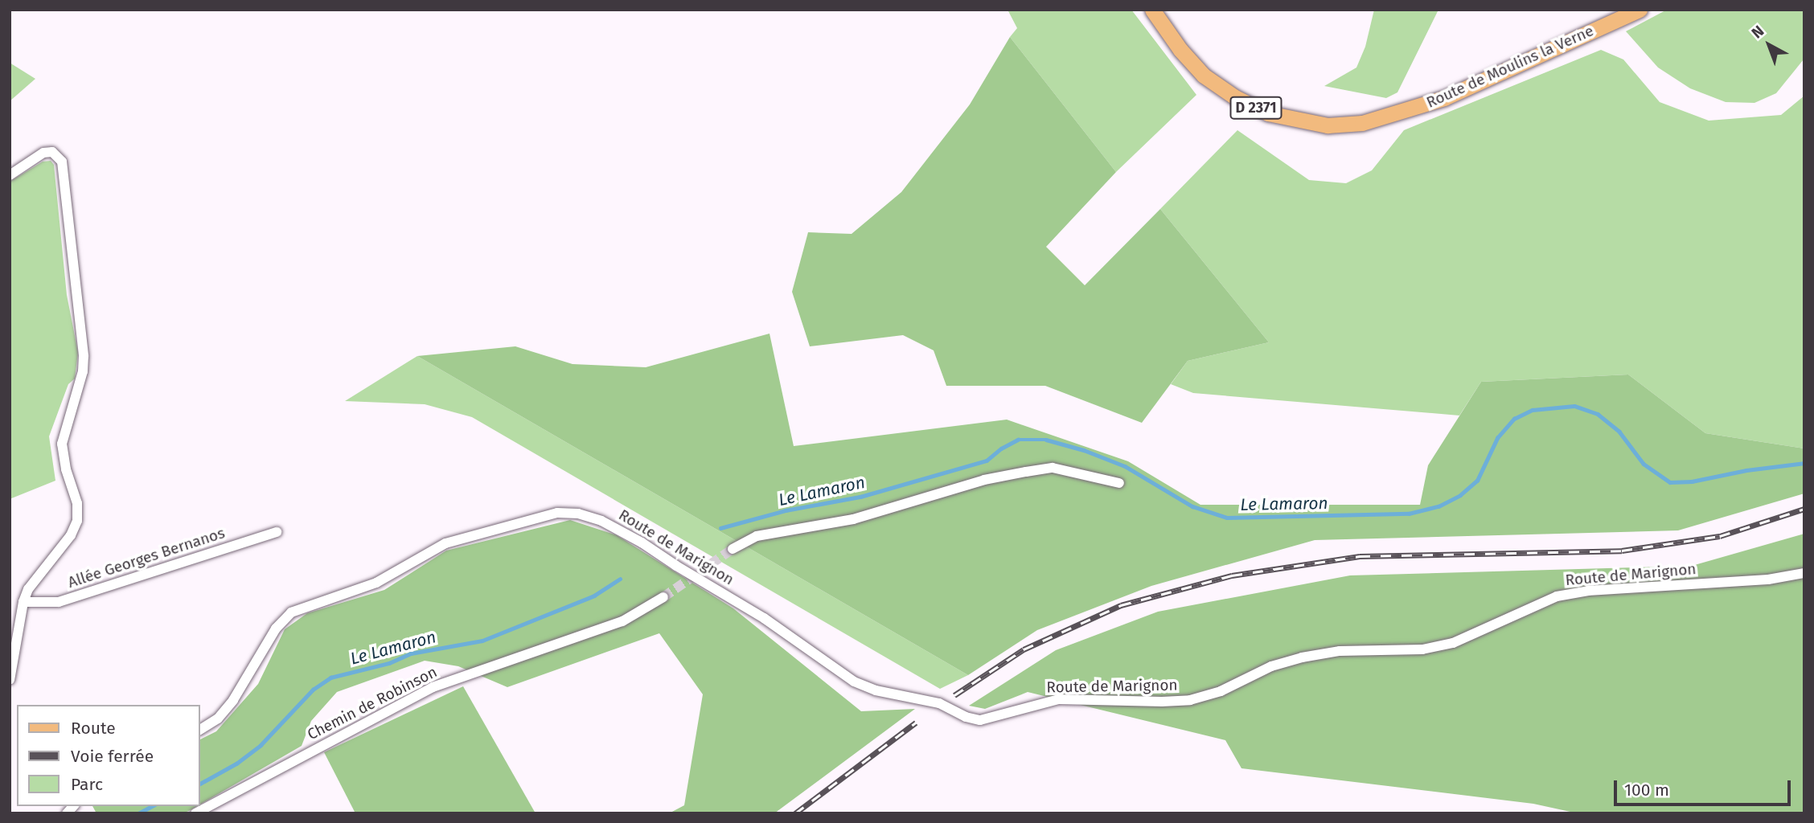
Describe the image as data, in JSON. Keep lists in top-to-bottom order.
{
  "streets": {
    "main road": ["Route de Moulins la Verne", "D 2371"],
    "street": ["Route de Marignon", "Allée Georges Bernanos", "Chemin de Robinson"]
  },
  "water": ["Le Lamaron"],
  "legend": ["Route", "Voie ferrée", "Parc"],
  "scale_bar": "100 m",
  "north": "top left"
}
